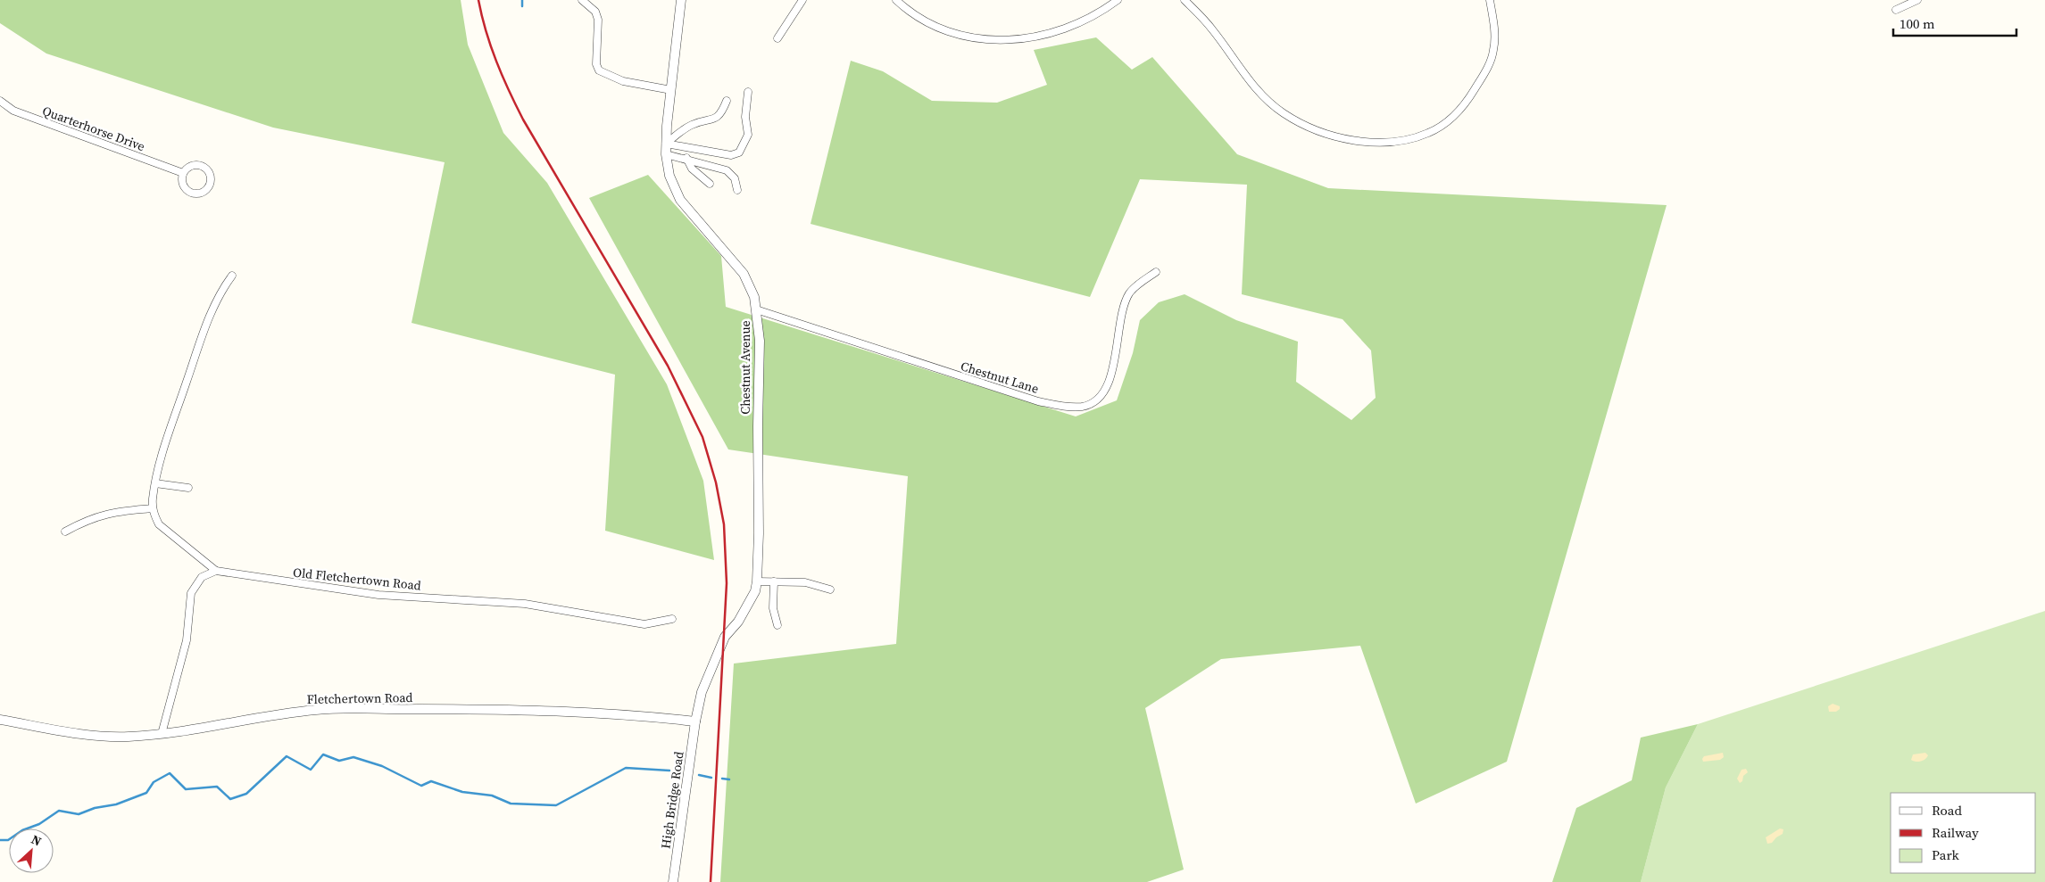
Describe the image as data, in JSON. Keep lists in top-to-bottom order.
{
  "streets": {
    "street": [
      "Quarterhorse Drive",
      "Chestnut Avenue",
      "Chestnut Lane",
      "Old Fletchertown Road",
      "Fletchertown Road",
      "High Bridge Road"
    ]
  },
  "crossings": [
    ["Chestnut Avenue", "Chestnut Lane"],
    ["Chestnut Avenue", "Fletchertown Road"],
    ["Chestnut Avenue", "High Bridge Road"],
    ["Fletchertown Road", "High Bridge Road"]
  ],
  "legend": ["Road", "Railway", "Park"],
  "scale_bar": "100 m",
  "north": "top right"
}
